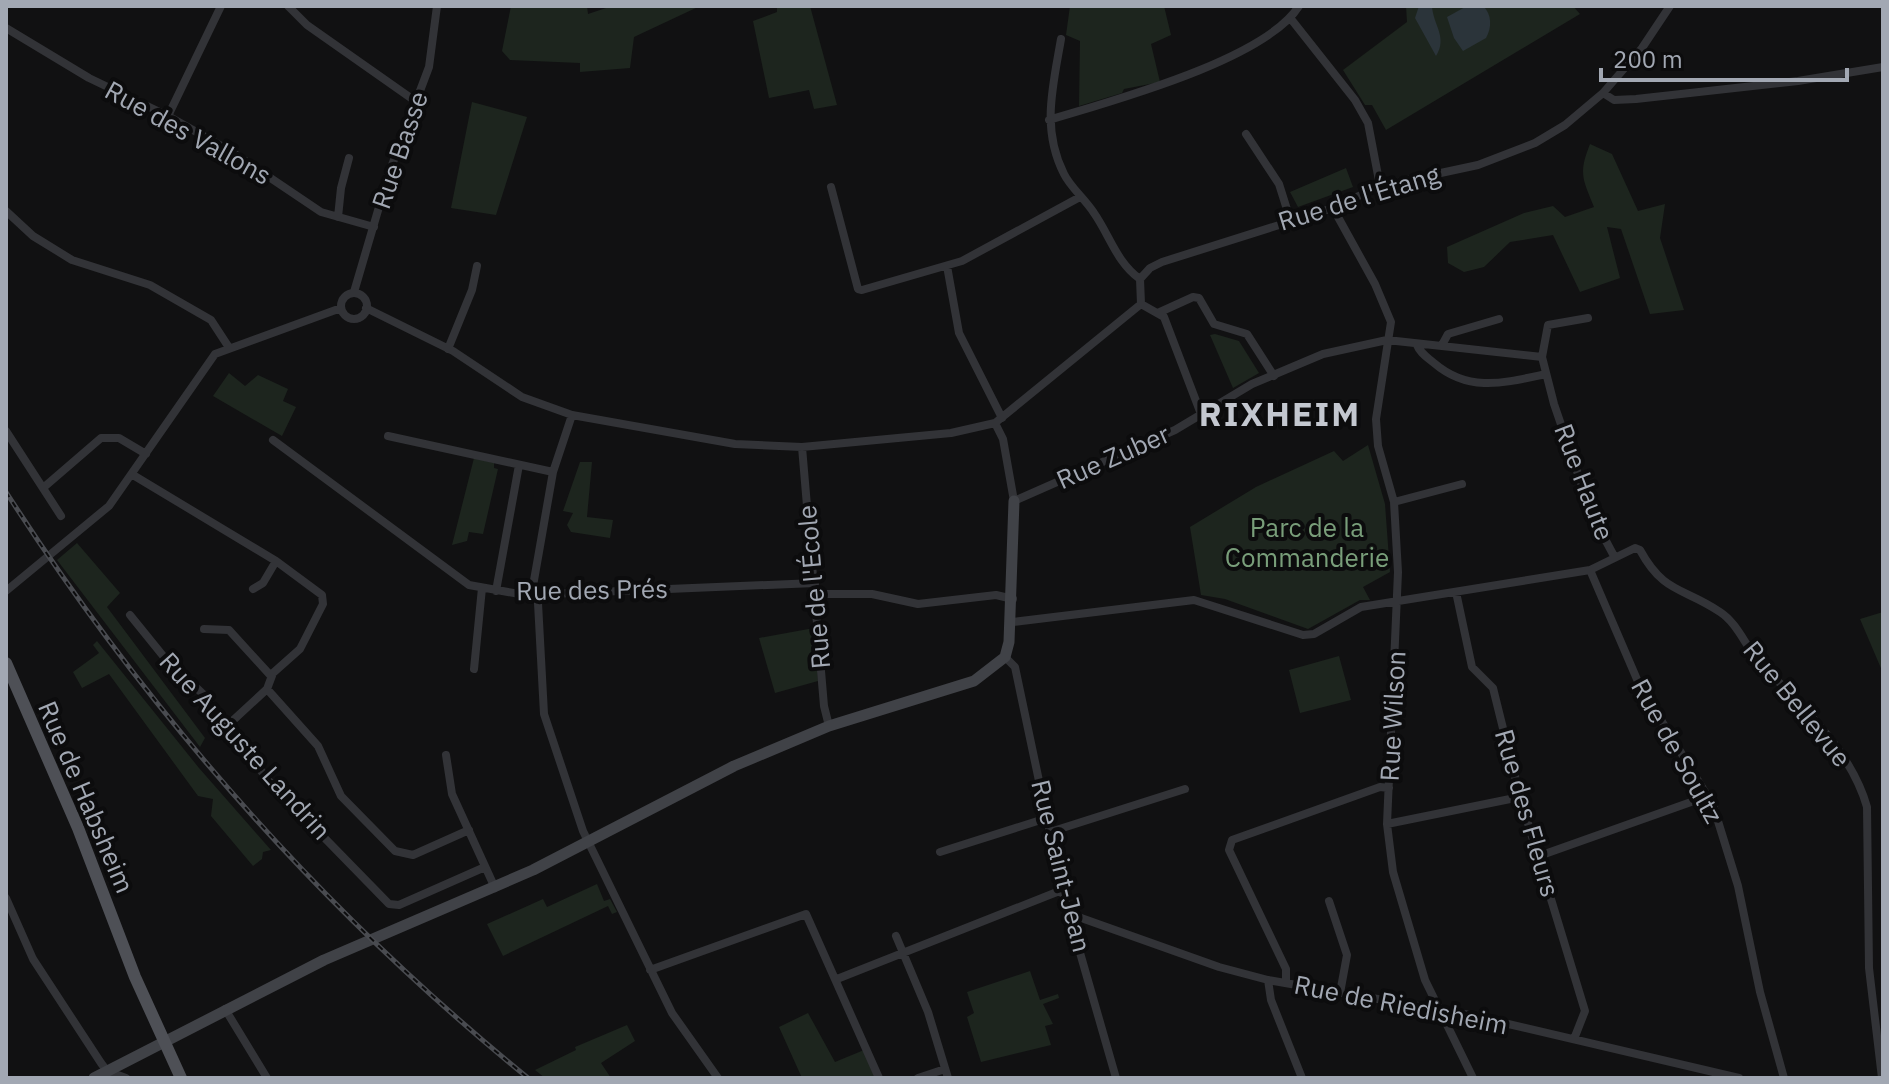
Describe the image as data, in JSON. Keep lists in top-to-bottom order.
{
  "streets": {
    "main road": ["Rue de Habsheim"],
    "street": [
      "Rue des Vallons",
      "Rue Basse",
      "Rue de l'Étang",
      "Rue Zuber",
      "Rue Haute",
      "Rue de l'École",
      "Rue des Prés",
      "Rue Bellevue",
      "Rue Wilson",
      "Rue Auguste Landrin",
      "Rue de Soultz",
      "Rue des Fleurs",
      "Rue Saint-Jean",
      "Rue de Riedisheim"
    ]
  },
  "crossings": [
    ["Rue des Vallons", "Rue Basse"],
    ["Rue de l'Étang", "Rue Wilson"],
    ["Rue Zuber", "Rue Wilson"],
    ["Rue Haute", "Rue Bellevue"],
    ["Rue Haute", "Rue Wilson"],
    ["Rue Haute", "Rue de Soultz"],
    ["Rue Haute", "Rue des Fleurs"],
    ["Rue de l'École", "Rue des Prés"],
    ["Rue Wilson", "Rue de Riedisheim"],
    ["Rue des Fleurs", "Rue de Riedisheim"],
    ["Rue Saint-Jean", "Rue de Riedisheim"]
  ],
  "districts": ["RIXHEIM"],
  "parks": ["Parc de la Commanderie"],
  "scale_bar": "200 m"
}
